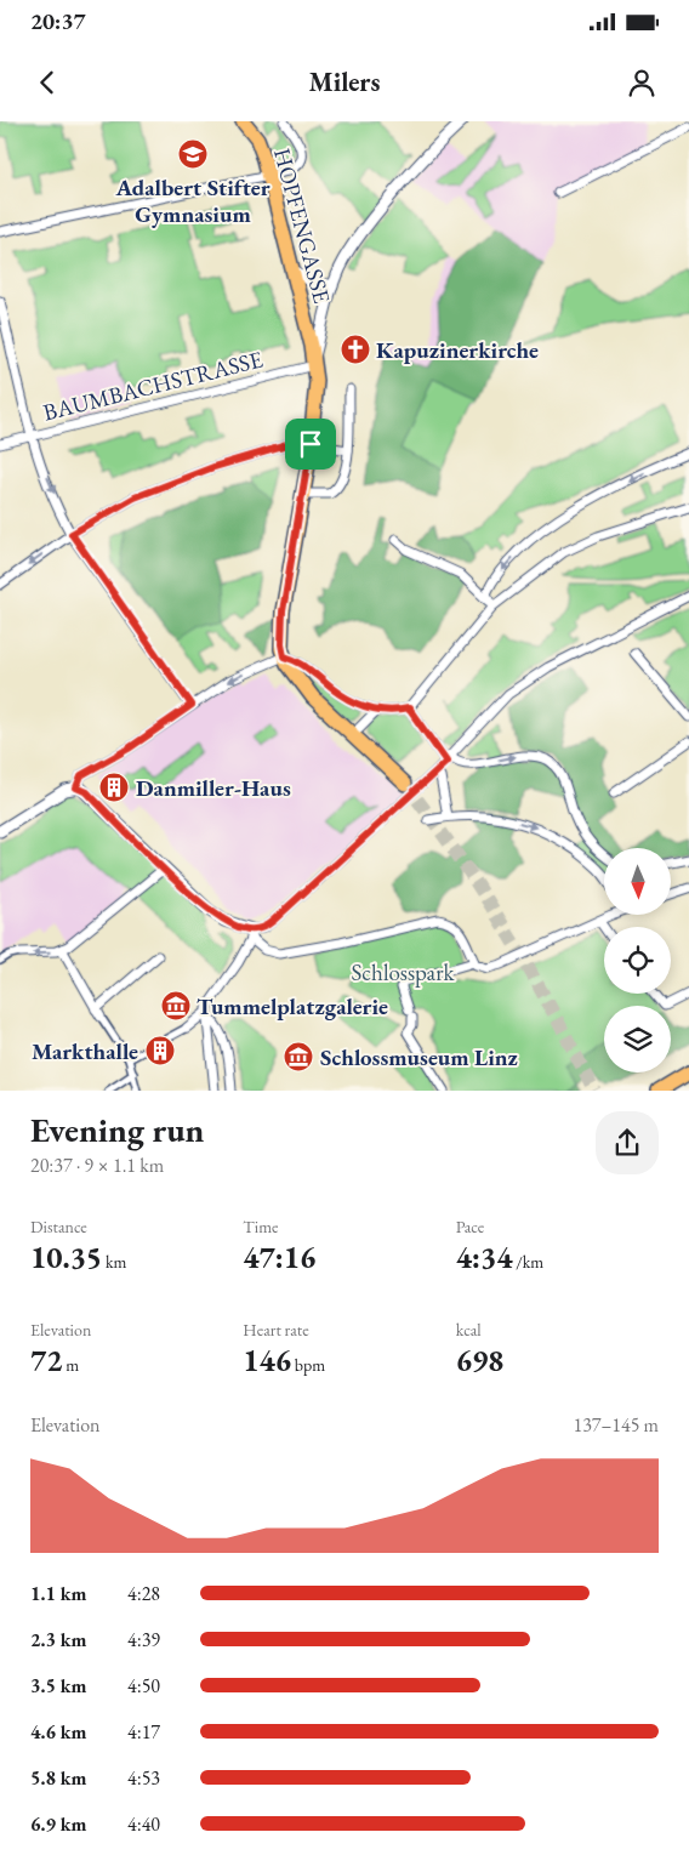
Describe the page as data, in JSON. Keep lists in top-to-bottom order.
{
  "streets": {
    "main road": ["HOPFENGASSE"],
    "street": ["BAUMBACHSTRASSE"]
  },
  "crossings": [
    ["HOPFENGASSE", "BAUMBACHSTRASSE"]
  ],
  "parks": ["Schlosspark"],
  "places": {
    "school or university": ["Adalbert Stifter Gymnasium"],
    "church": ["Kapuzinerkirche"],
    "building": ["Danmiller-Haus", "Markthalle"],
    "museum": ["Tummelplatzgalerie", "Schlossmuseum Linz"]
  },
  "north": "bottom",
  "page": {
    "status": "20:37",
    "header": "Milers",
    "heading": ["Evening run", "20:37 · 9 × 1.1 km"],
    "stats": [
      ["Distance", "10.35 km"],
      ["Time", "47:16"],
      ["Pace", "4:34 /km"],
      ["Elevation", "72 m"],
      ["Heart rate", "146 bpm"],
      ["kcal", "698"]
    ],
    "chart": ["Elevation", "137–145 m"],
    "list": [
      {
        "name": "1.1 km",
        "note": "4:28"
      },
      {
        "name": "2.3 km",
        "note": "4:39"
      },
      {
        "name": "3.5 km",
        "note": "4:50"
      },
      {
        "name": "4.6 km",
        "note": "4:17"
      },
      {
        "name": "5.8 km",
        "note": "4:53"
      },
      {
        "name": "6.9 km",
        "note": "4:40"
      }
    ]
  }
}
